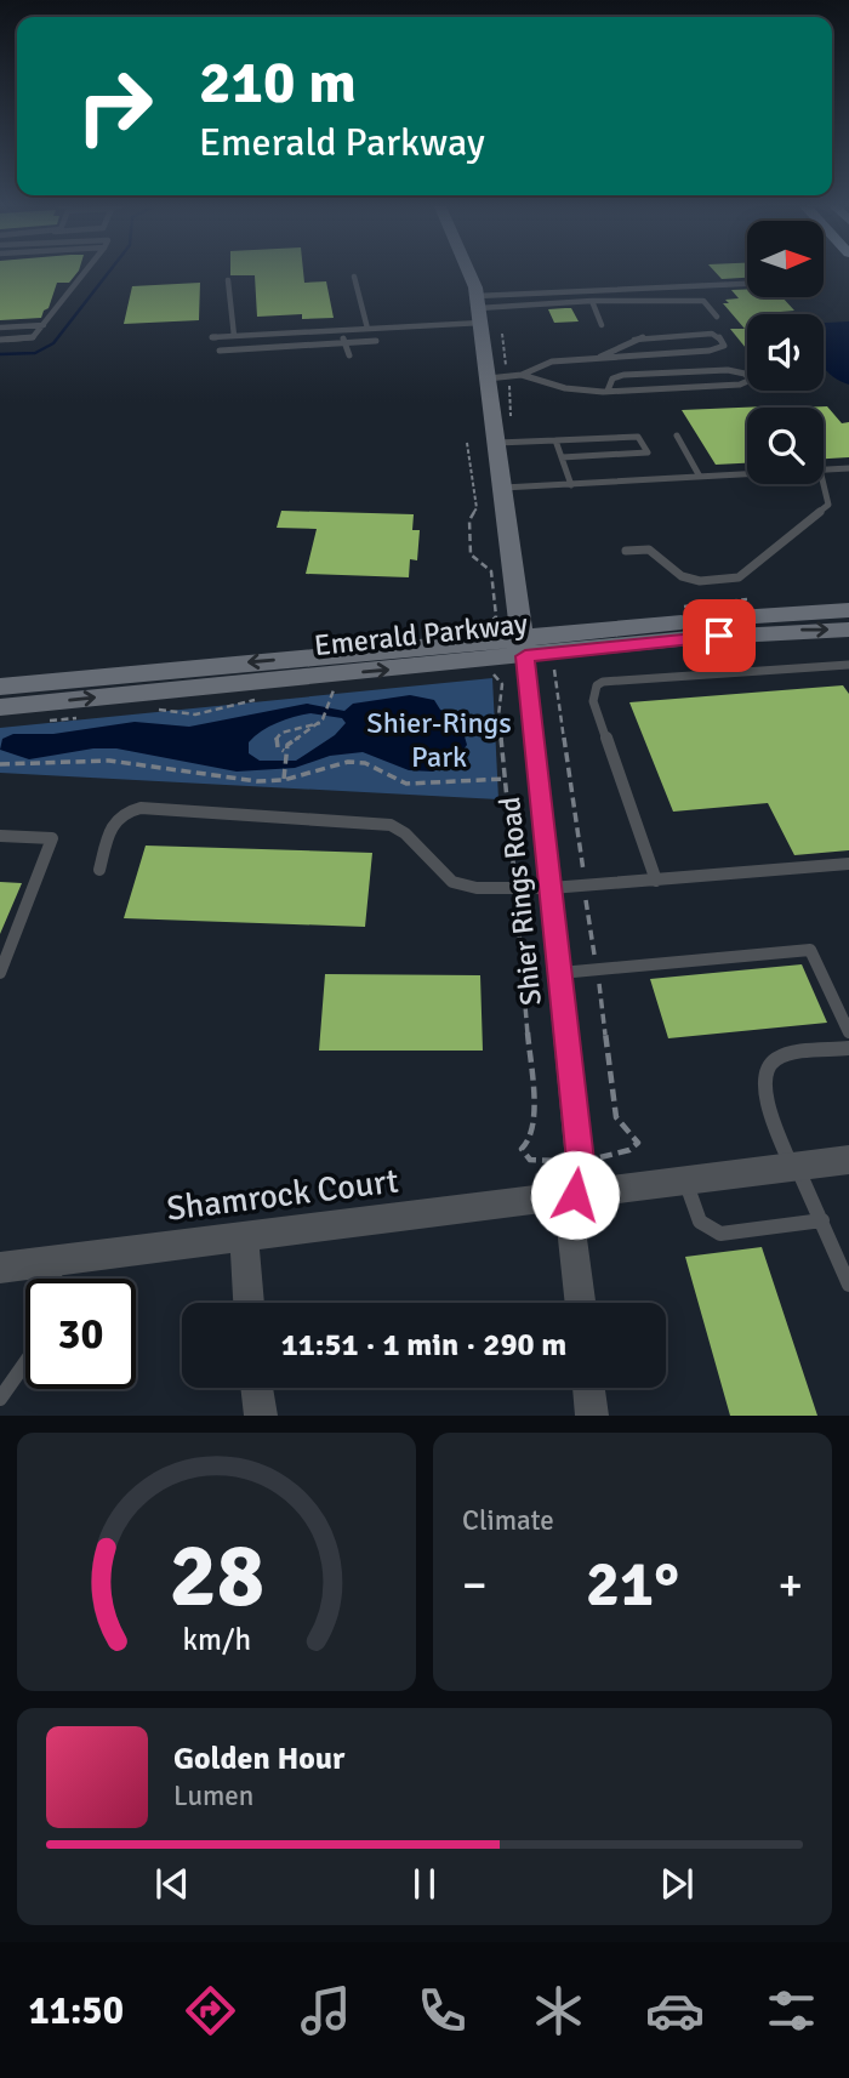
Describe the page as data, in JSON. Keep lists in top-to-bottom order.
{
  "streets": {
    "main road": ["Emerald Parkway", "Shier Rings Road"],
    "street": ["Shamrock Court"]
  },
  "crossings": [
    ["Emerald Parkway", "Shier Rings Road"],
    ["Shier Rings Road", "Shamrock Court"]
  ],
  "parks": ["Shier-Rings Park"],
  "north": "right",
  "page": {
    "turn": ["210 m", "Emerald Parkway"],
    "limit": "30",
    "trip": "11:51 · 1 min · 290 m",
    "tile": "Climate",
    "heat": ["−", "21°", "+"],
    "song": ["Golden Hour", "Lumen"],
    "tabs": "11:50",
    "gauge": ["28", "km/h"]
  }
}
